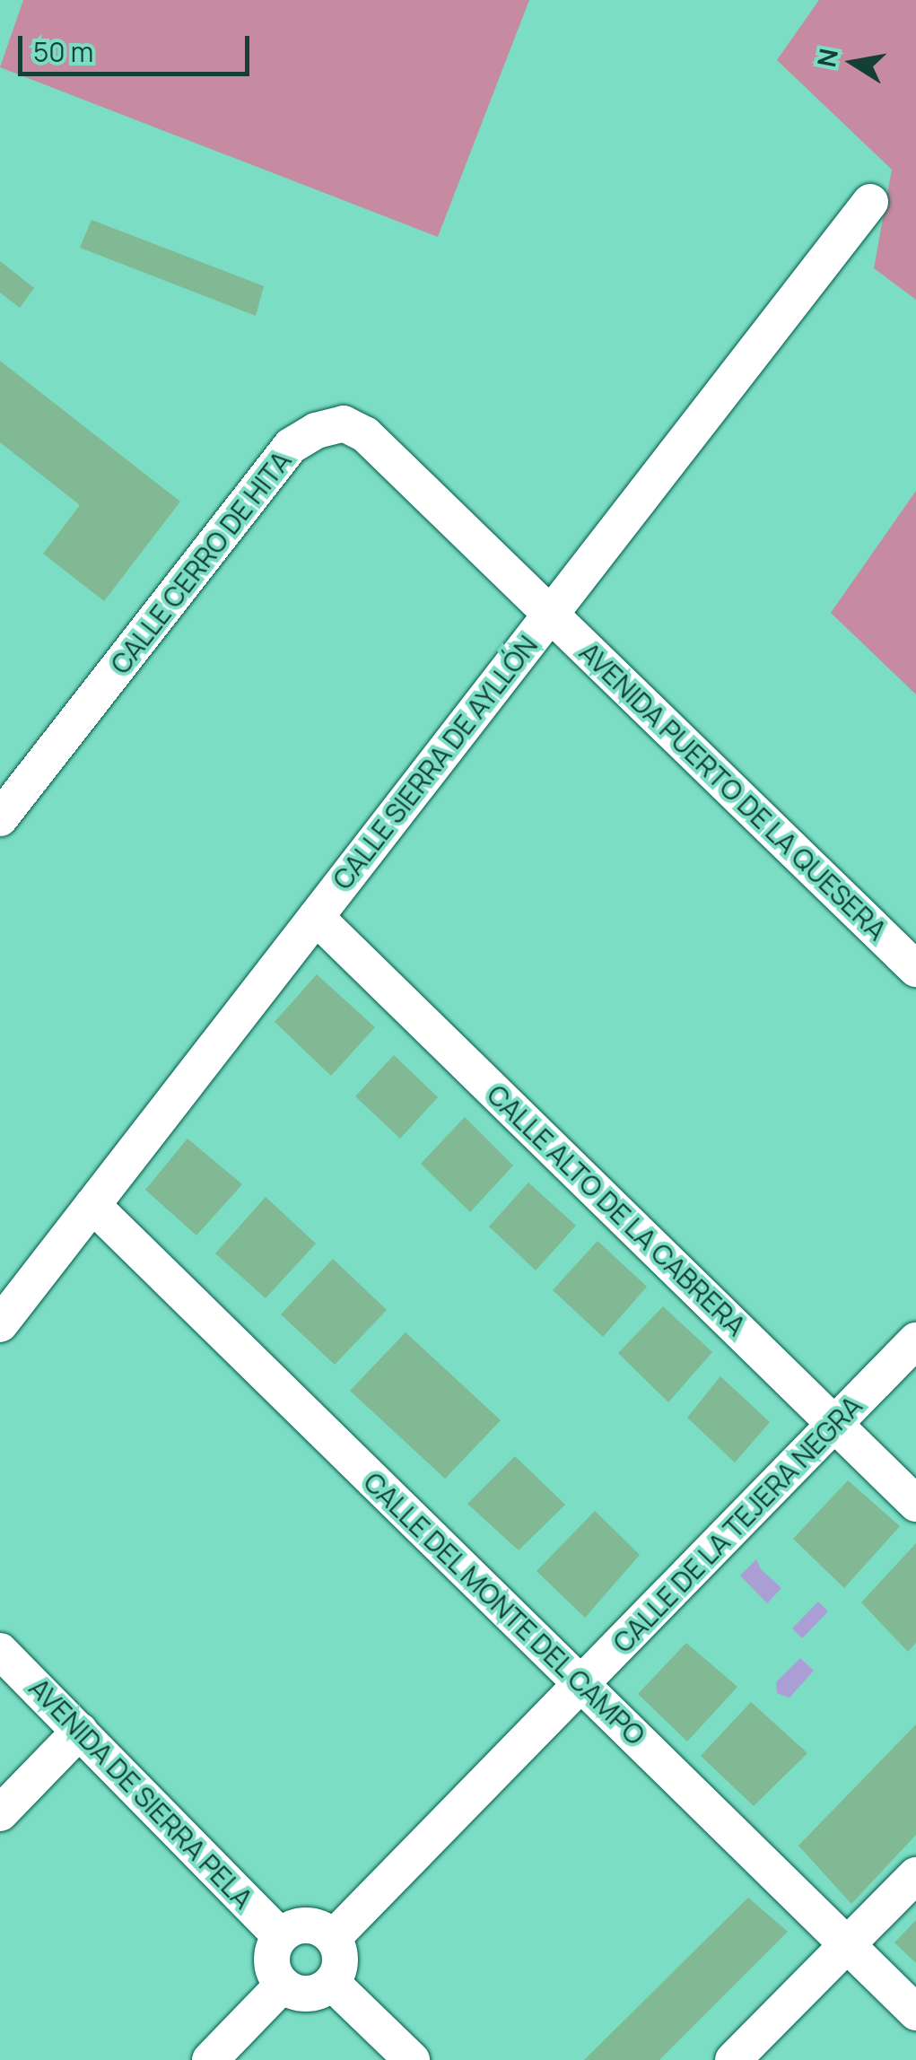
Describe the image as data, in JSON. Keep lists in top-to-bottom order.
{
  "streets": {
    "street": [
      "CALLE CERRO DE HITA",
      "CALLE SIERRA DE AYLLÓN",
      "AVENIDA PUERTO DE LA QUESERA",
      "CALLE ALTO DE LA CABRERA",
      "CALLE DE LA TEJERA NEGRA",
      "CALLE DEL MONTE DEL CAMPO",
      "AVENIDA DE SIERRA PELA"
    ]
  },
  "crossings": [
    ["CALLE CERRO DE HITA", "CALLE SIERRA DE AYLLÓN"],
    ["CALLE CERRO DE HITA", "AVENIDA PUERTO DE LA QUESERA"],
    ["CALLE SIERRA DE AYLLÓN", "AVENIDA PUERTO DE LA QUESERA"],
    ["CALLE SIERRA DE AYLLÓN", "CALLE ALTO DE LA CABRERA"],
    ["CALLE SIERRA DE AYLLÓN", "CALLE DEL MONTE DEL CAMPO"],
    ["CALLE ALTO DE LA CABRERA", "CALLE DE LA TEJERA NEGRA"],
    ["CALLE DE LA TEJERA NEGRA", "CALLE DEL MONTE DEL CAMPO"],
    ["CALLE DE LA TEJERA NEGRA", "AVENIDA DE SIERRA PELA"]
  ],
  "scale_bar": "50 m",
  "north": "left"
}
